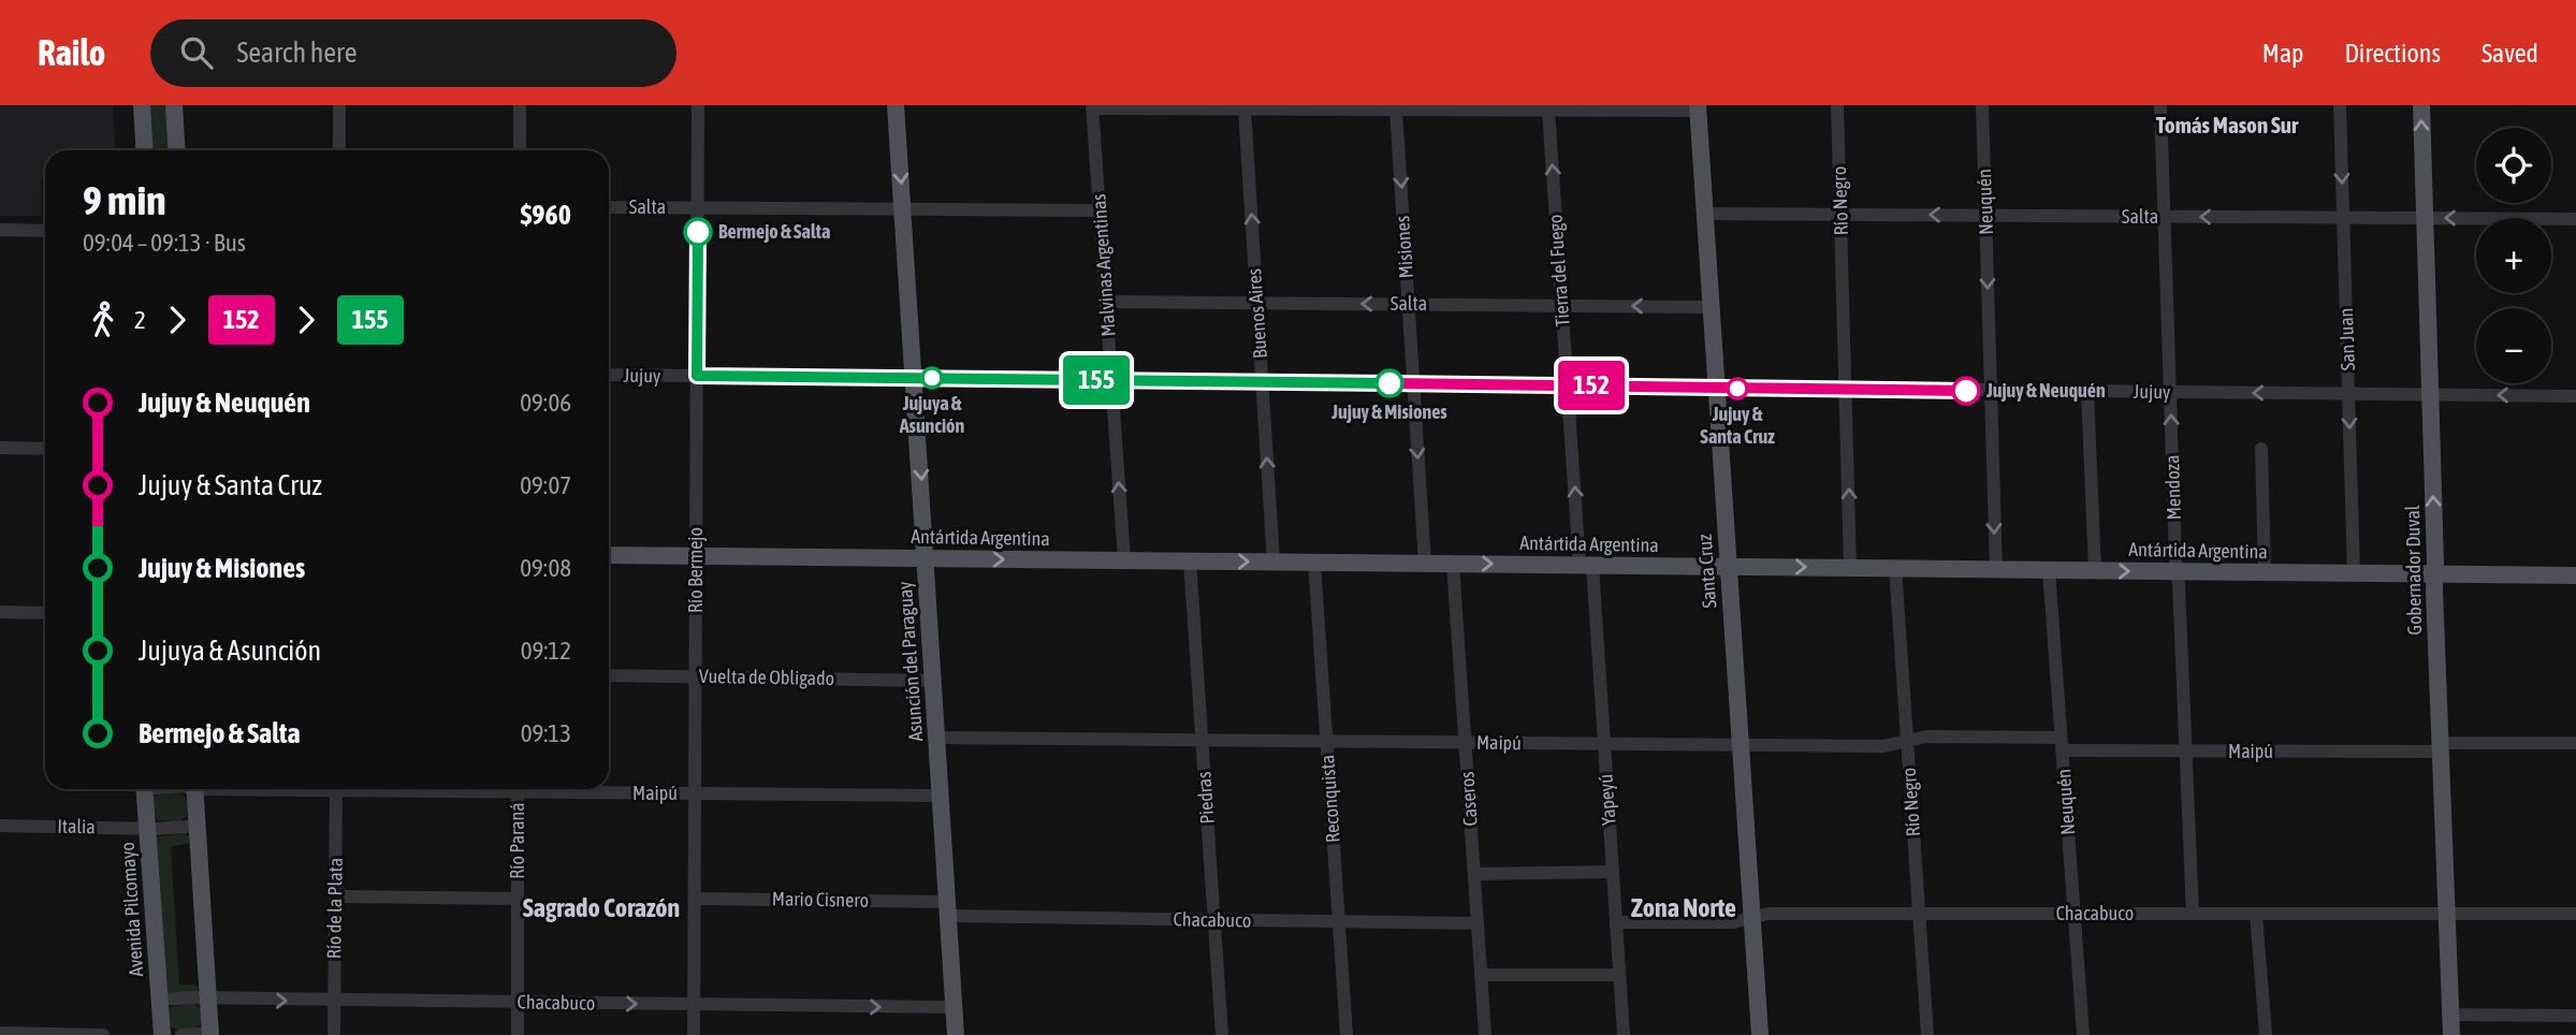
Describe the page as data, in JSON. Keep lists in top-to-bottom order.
{
  "streets": {
    "main road": [
      "Antártida Argentina",
      "Gobernador Duval",
      "Santa Cruz",
      "Asunción del Paraguay",
      "Avenida Pilcomayo"
    ],
    "street": [
      "Río Negro",
      "Neuquén",
      "Salta",
      "Misiones",
      "Malvinas Argentinas",
      "Tierra del Fuego",
      "Buenos Aires",
      "San Juan",
      "Jujuy",
      "Mendoza",
      "Río Bermejo",
      "Vuelta de Obligado",
      "Maipú",
      "Piedras",
      "Reconquista",
      "Caseros",
      "Yapeyú",
      "Italia",
      "Río Paraná",
      "Mario Cisnero",
      "Río de la Plata",
      "Chacabuco"
    ]
  },
  "crossings": [
    ["Río Negro", "Salta"],
    ["Río Negro", "Jujuy"],
    ["Río Negro", "Antártida Argentina"],
    ["Río Negro", "Maipú"],
    ["Río Negro", "Chacabuco"],
    ["Neuquén", "Salta"],
    ["Neuquén", "Jujuy"],
    ["Neuquén", "Antártida Argentina"],
    ["Neuquén", "Maipú"],
    ["Neuquén", "Chacabuco"],
    ["Salta", "Misiones"],
    ["Salta", "Malvinas Argentinas"],
    ["Salta", "Tierra del Fuego"],
    ["Salta", "Buenos Aires"],
    ["Salta", "San Juan"],
    ["Salta", "Mendoza"],
    ["Salta", "Río Bermejo"],
    ["Salta", "Gobernador Duval"],
    ["Salta", "Santa Cruz"],
    ["Salta", "Asunción del Paraguay"],
    ["Misiones", "Jujuy"],
    ["Misiones", "Antártida Argentina"],
    ["Malvinas Argentinas", "Jujuy"],
    ["Malvinas Argentinas", "Antártida Argentina"],
    ["Tierra del Fuego", "Jujuy"],
    ["Tierra del Fuego", "Antártida Argentina"],
    ["Tierra del Fuego", "Yapeyú"],
    ["Buenos Aires", "Jujuy"],
    ["Buenos Aires", "Antártida Argentina"],
    ["San Juan", "Jujuy"],
    ["San Juan", "Antártida Argentina"],
    ["Jujuy", "Mendoza"],
    ["Jujuy", "Río Bermejo"],
    ["Jujuy", "Gobernador Duval"],
    ["Jujuy", "Santa Cruz"],
    ["Jujuy", "Asunción del Paraguay"],
    ["Mendoza", "Antártida Argentina"],
    ["Mendoza", "Maipú"],
    ["Mendoza", "Chacabuco"],
    ["Antártida Argentina", "Río Bermejo"],
    ["Antártida Argentina", "Gobernador Duval"],
    ["Antártida Argentina", "Santa Cruz"],
    ["Antártida Argentina", "Asunción del Paraguay"],
    ["Antártida Argentina", "Piedras"],
    ["Antártida Argentina", "Reconquista"],
    ["Antártida Argentina", "Caseros"],
    ["Antártida Argentina", "Yapeyú"],
    ["Río Bermejo", "Vuelta de Obligado"],
    ["Río Bermejo", "Maipú"],
    ["Río Bermejo", "Mario Cisnero"],
    ["Río Bermejo", "Chacabuco"],
    ["Gobernador Duval", "Maipú"],
    ["Gobernador Duval", "Chacabuco"],
    ["Santa Cruz", "Maipú"],
    ["Santa Cruz", "Chacabuco"],
    ["Asunción del Paraguay", "Vuelta de Obligado"],
    ["Asunción del Paraguay", "Maipú"],
    ["Asunción del Paraguay", "Mario Cisnero"],
    ["Asunción del Paraguay", "Chacabuco"],
    ["Maipú", "Piedras"],
    ["Maipú", "Reconquista"],
    ["Maipú", "Caseros"],
    ["Maipú", "Yapeyú"],
    ["Piedras", "Chacabuco"],
    ["Reconquista", "Chacabuco"],
    ["Caseros", "Chacabuco"],
    ["Yapeyú", "Chacabuco"],
    ["Italia", "Avenida Pilcomayo"],
    ["Río Paraná", "Chacabuco"],
    ["Mario Cisnero", "Chacabuco"],
    ["Río de la Plata", "Chacabuco"],
    ["Avenida Pilcomayo", "Chacabuco"]
  ],
  "one_way": [
    "Salta",
    "Misiones",
    "Malvinas Argentinas",
    "Tierra del Fuego",
    "Buenos Aires"
  ],
  "districts": ["Tomás Mason Sur", "Sagrado Corazón", "Zona Norte"],
  "places": [
    "Bermejo & Salta",
    "Jujuya & Asunción",
    "Jujuy & Misiones",
    "Jujuy & Santa Cruz",
    "Jujuy & Neuquén"
  ],
  "lines": ["bus line 155", "bus line 152"],
  "page": {
    "header": "Railo",
    "search": "Search here",
    "nav": ["Map", "Directions", "Saved"],
    "on_map": ["152", "155"],
    "map_buttons": ["+", "−"],
    "heading": ["9 min", "09:04 – 09:13 · Bus", "$960"],
    "legs": ["2", "152", "155"],
    "list": [
      {
        "name": "Jujuy & Neuquén",
        "value": "09:06"
      },
      {
        "name": "Jujuy & Santa Cruz",
        "value": "09:07"
      },
      {
        "name": "Jujuy & Misiones",
        "value": "09:08"
      },
      {
        "name": "Jujuya & Asunción",
        "value": "09:12"
      },
      {
        "name": "Bermejo & Salta",
        "value": "09:13"
      }
    ]
  }
}
